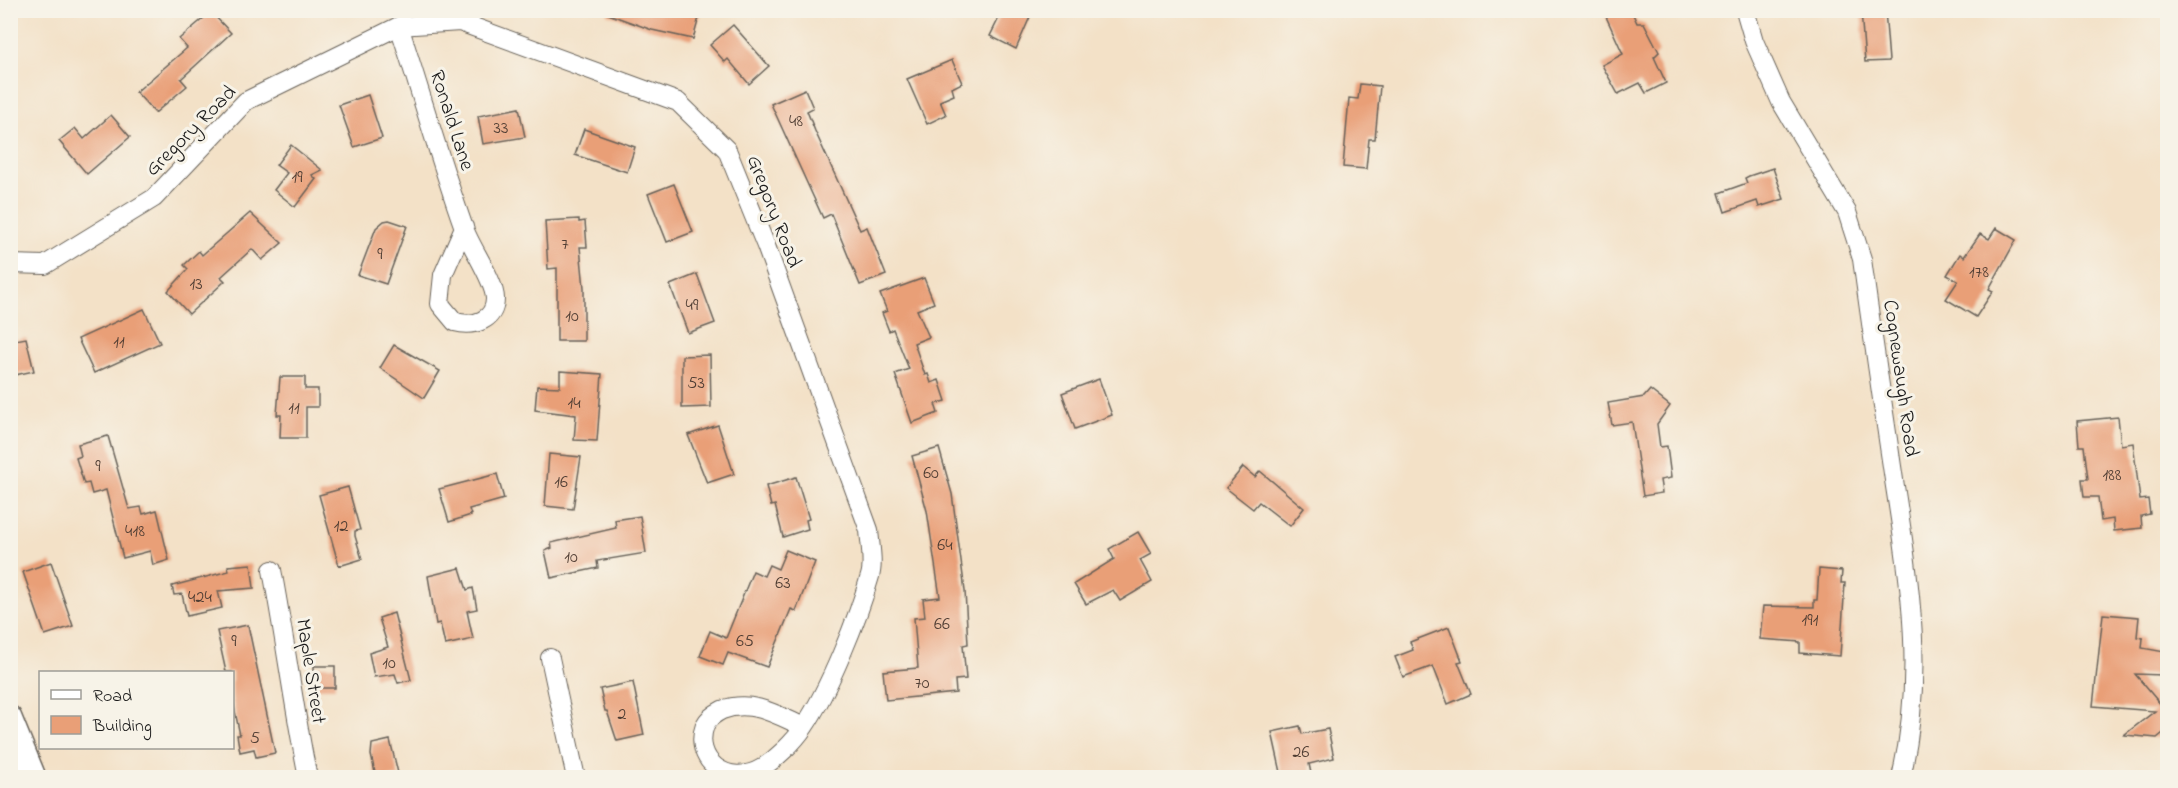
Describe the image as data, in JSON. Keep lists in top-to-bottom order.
{
  "streets": {
    "street": [
      "Ronald Lane",
      "Gregory Road",
      "Cognewaugh Road",
      "Maple Street"
    ]
  },
  "crossings": [
    ["Ronald Lane", "Gregory Road"]
  ],
  "house_numbers": [
    "48",
    "33",
    "19",
    "7",
    "9",
    "178",
    "13",
    "49",
    "10",
    "11",
    "53",
    "14",
    "11",
    "9",
    "60",
    "188",
    "16",
    "12",
    "418",
    "64",
    "10",
    "63",
    "424",
    "191",
    "66",
    "9",
    "65",
    "10",
    "70",
    "2",
    "5",
    "26"
  ],
  "legend": ["Road", "Building"]
}
